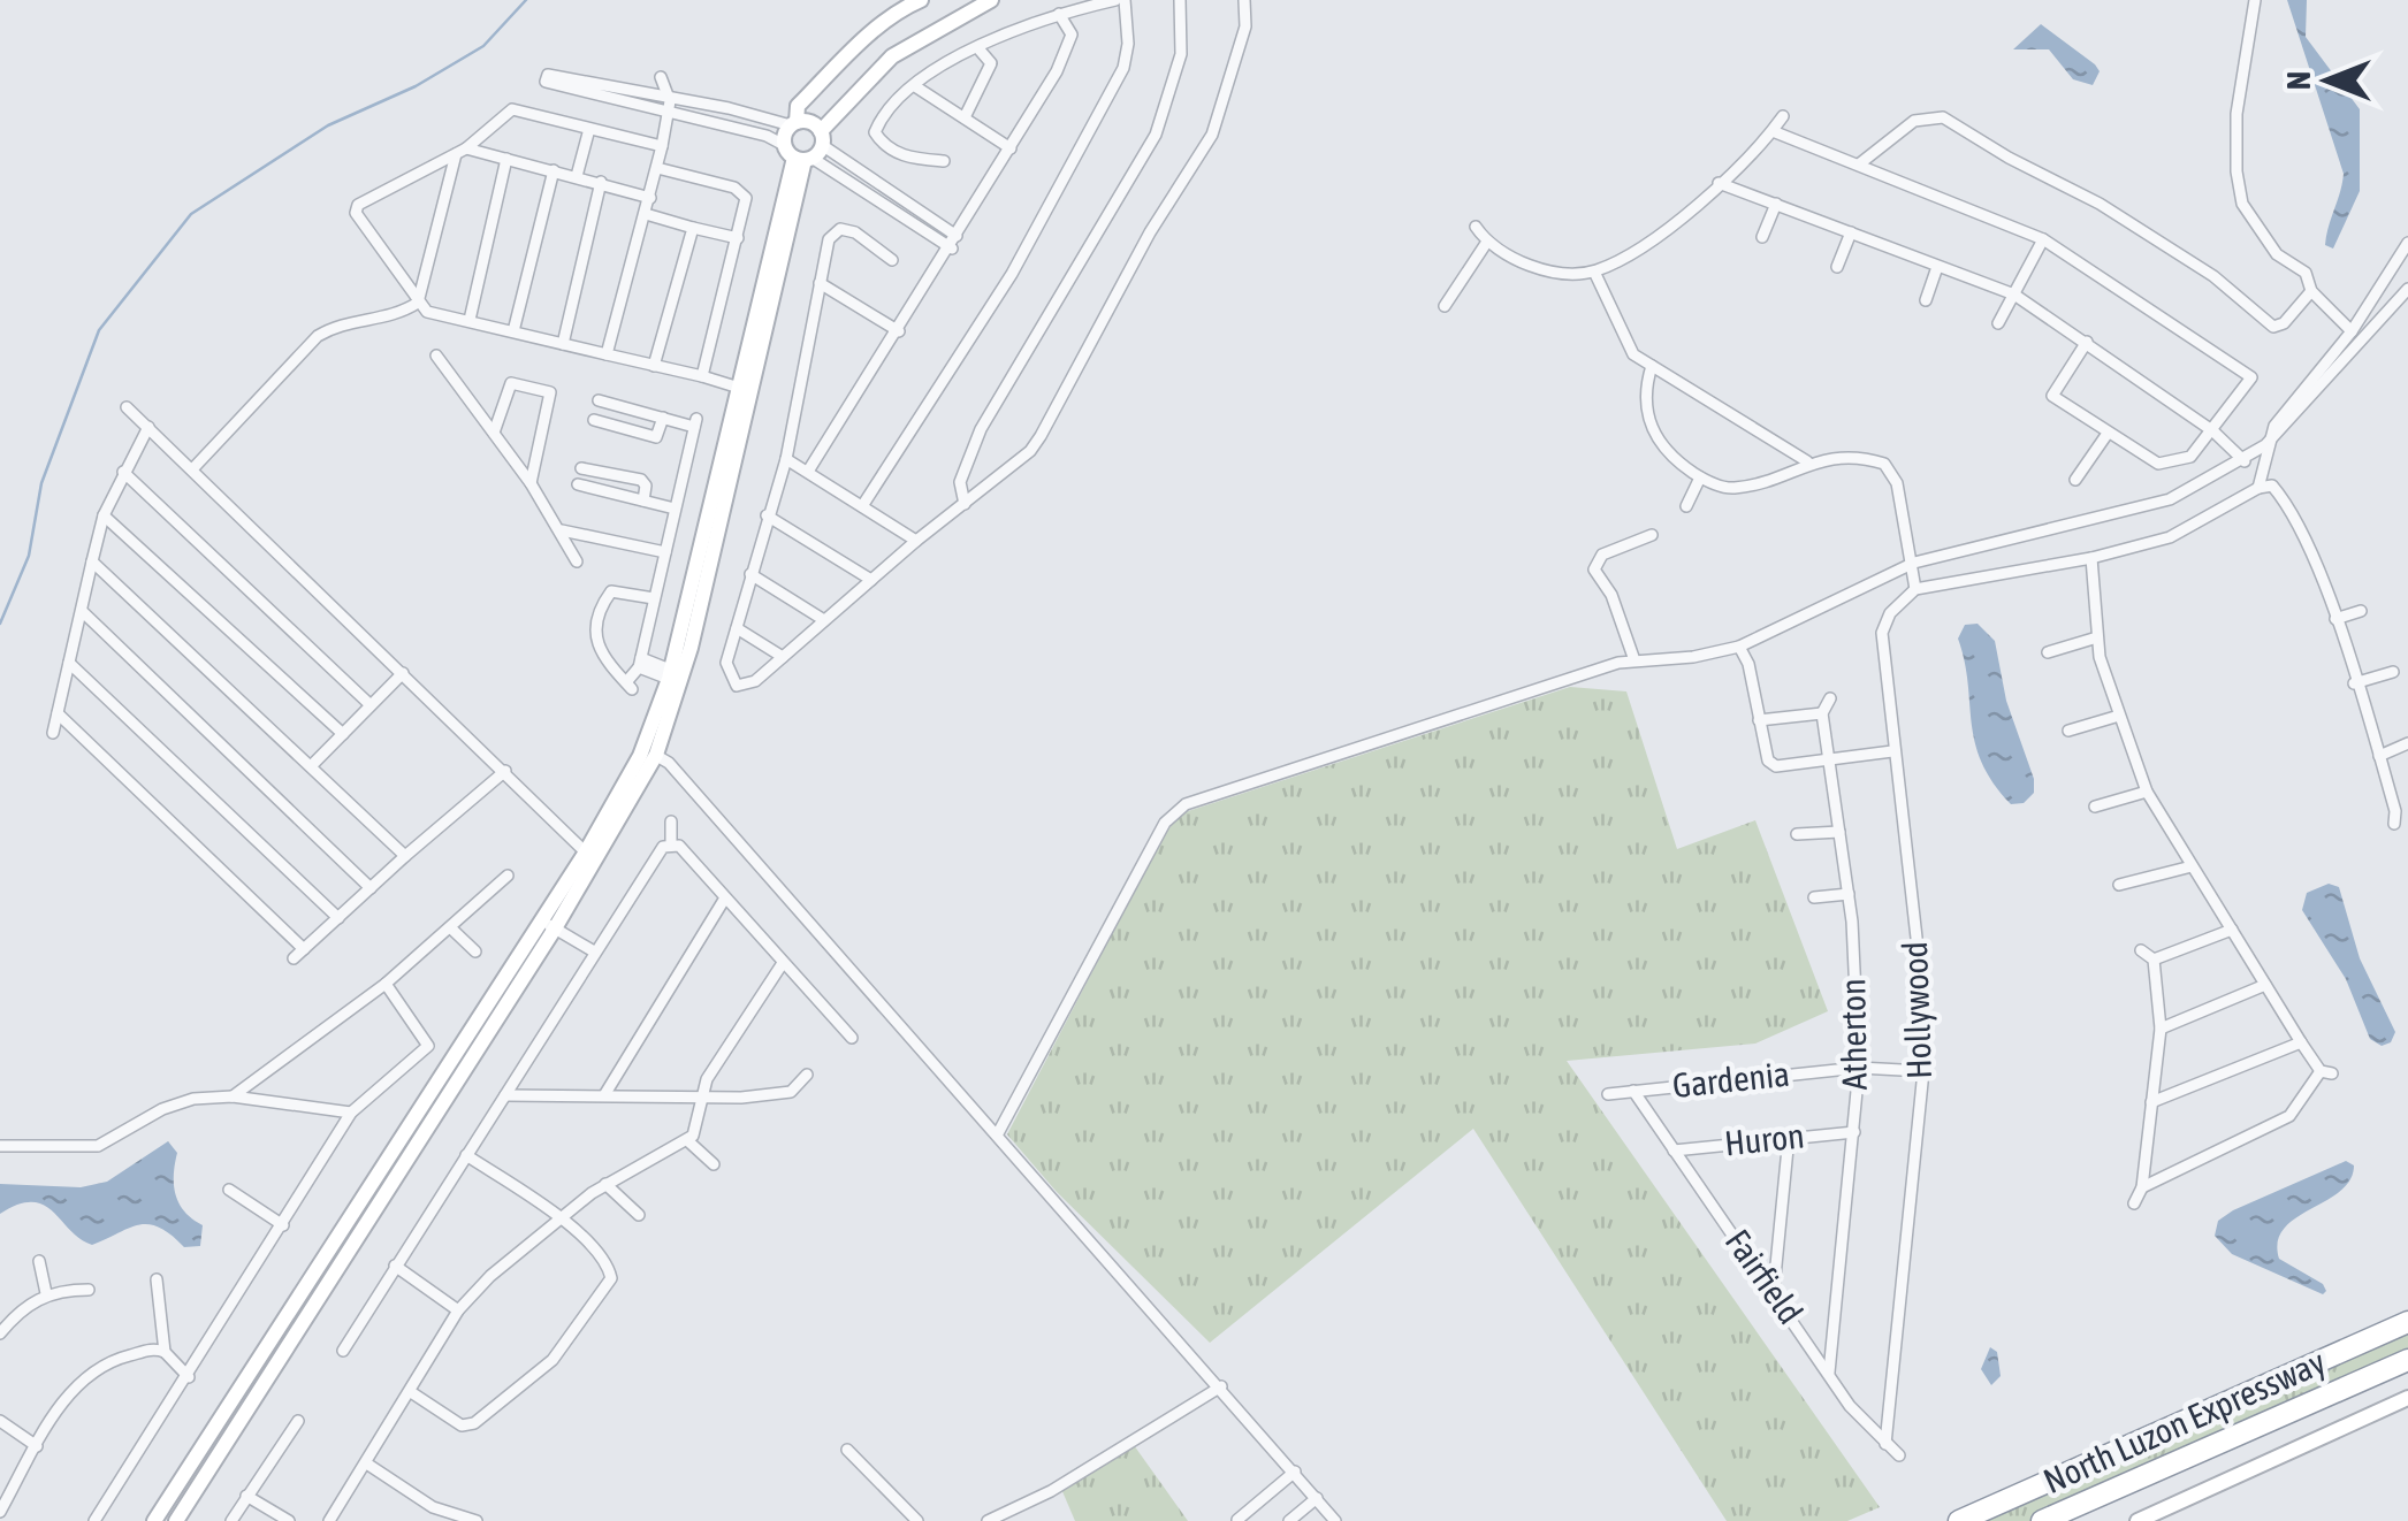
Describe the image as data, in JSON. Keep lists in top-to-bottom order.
{
  "streets": {
    "highway": ["North Luzon Expressway"],
    "street": [
      "Hollywood",
      "Atherton",
      "Gardenia",
      "Huron",
      "Fairfield"
    ]
  },
  "crossings": [
    ["Hollywood", "Gardenia"],
    ["Hollywood", "Fairfield"],
    ["Atherton", "Gardenia"],
    ["Atherton", "Huron"],
    ["Atherton", "Fairfield"],
    ["Gardenia", "Fairfield"],
    ["Huron", "Fairfield"]
  ],
  "north": "left"
}
